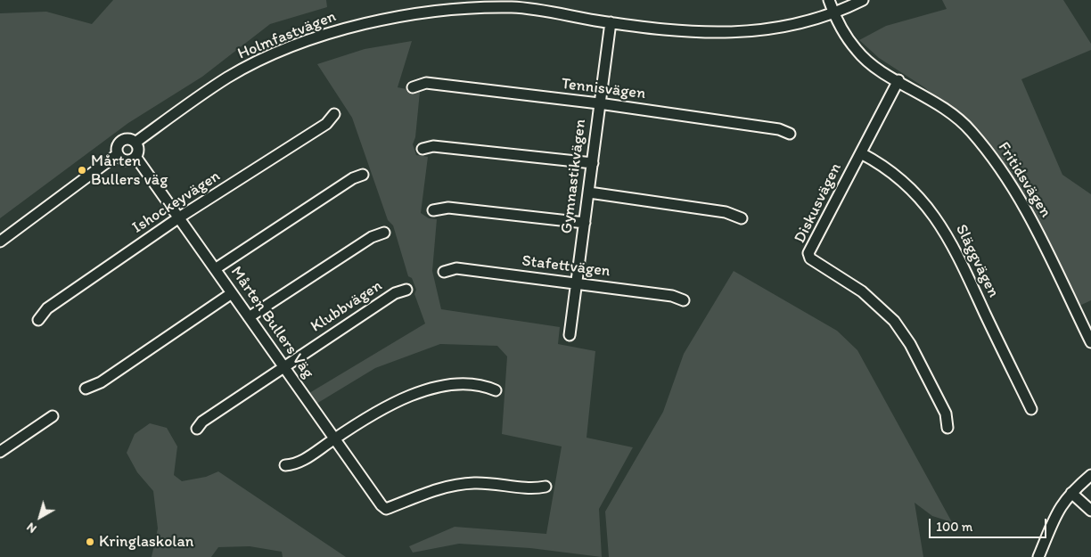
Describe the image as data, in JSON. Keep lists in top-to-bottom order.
{
  "streets": {
    "street": [
      "Holmfastvägen",
      "Tennisvägen",
      "Gymnastikvägen",
      "Fritidsvägen",
      "Ishockeyvägen",
      "Diskusvägen",
      "Släggvägen",
      "Stafettvägen",
      "Klubbvägen",
      "Mårten Bullers Väg"
    ]
  },
  "crossings": [
    ["Holmfastvägen", "Gymnastikvägen"],
    ["Holmfastvägen", "Fritidsvägen"],
    ["Holmfastvägen", "Mårten Bullers Väg"],
    ["Tennisvägen", "Gymnastikvägen"],
    ["Gymnastikvägen", "Stafettvägen"],
    ["Fritidsvägen", "Diskusvägen"],
    ["Ishockeyvägen", "Mårten Bullers Väg"],
    ["Diskusvägen", "Släggvägen"],
    ["Klubbvägen", "Mårten Bullers Väg"]
  ],
  "places": ["Mårten Bullers väg", "Kringlaskolan"],
  "scale_bar": "100 m",
  "north": "bottom left"
}
